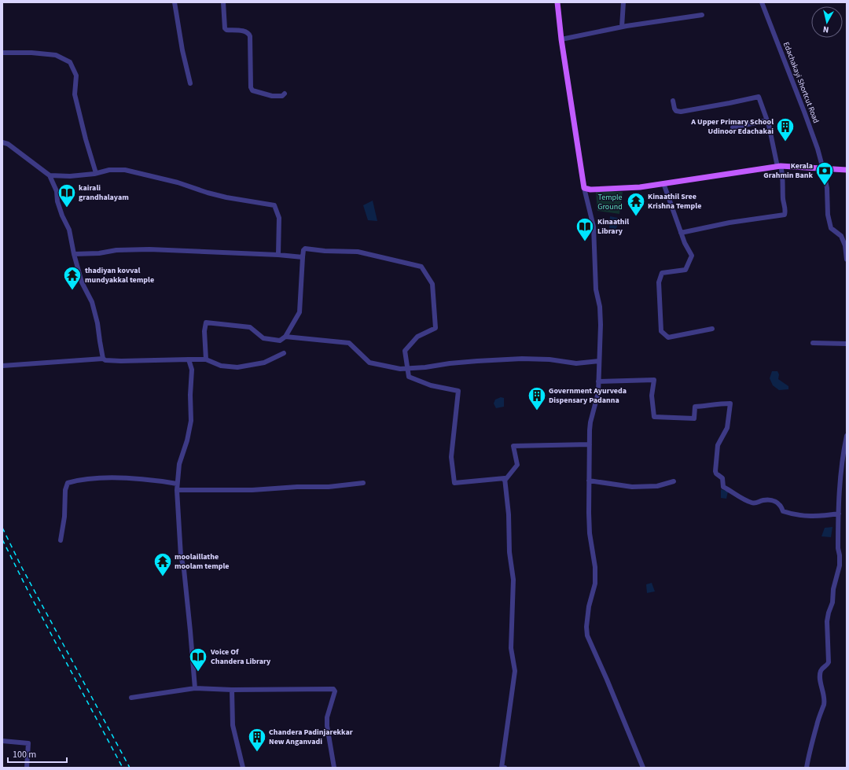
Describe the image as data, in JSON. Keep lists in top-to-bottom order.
{
  "streets": {
    "street": ["Edachakayi Shortcut Road"]
  },
  "parks": ["Temple Ground"],
  "places": {
    "building": ["A Upper Primary School Udinoor Edachakai", "Government Ayurveda Dispensary Padanna", "Chandera Padinjarekkar New Anganvadi"],
    "bank": ["Kerala Grahmin Bank"],
    "library": ["kairali grandhalayam", "Kinaathil Library", "Voice Of Chandera Library"],
    "temple": ["Kinaathil Sree Krishna Temple", "thadiyan kovval mundyakkal temple", "moolaillathe moolam temple"]
  },
  "scale_bar": "100 m",
  "north": "bottom"
}
